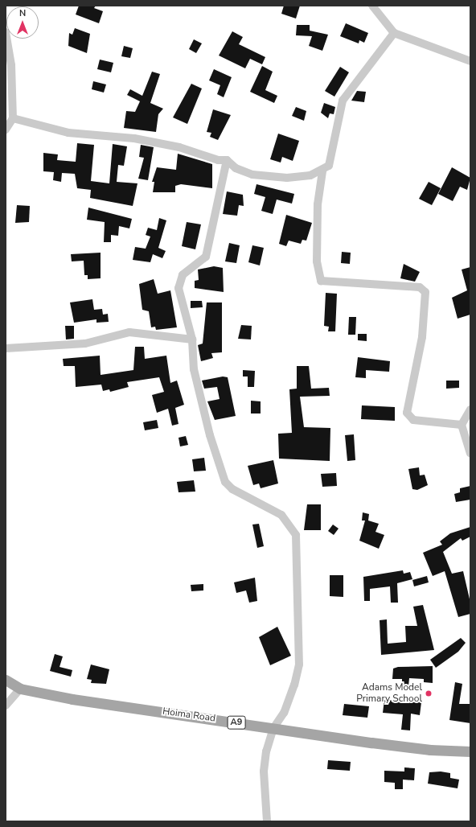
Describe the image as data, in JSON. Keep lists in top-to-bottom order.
{
  "streets": {
    "main road": ["Hoima Road", "A9"]
  },
  "places": ["Adams Model Primary School"],
  "north": "top"
}
